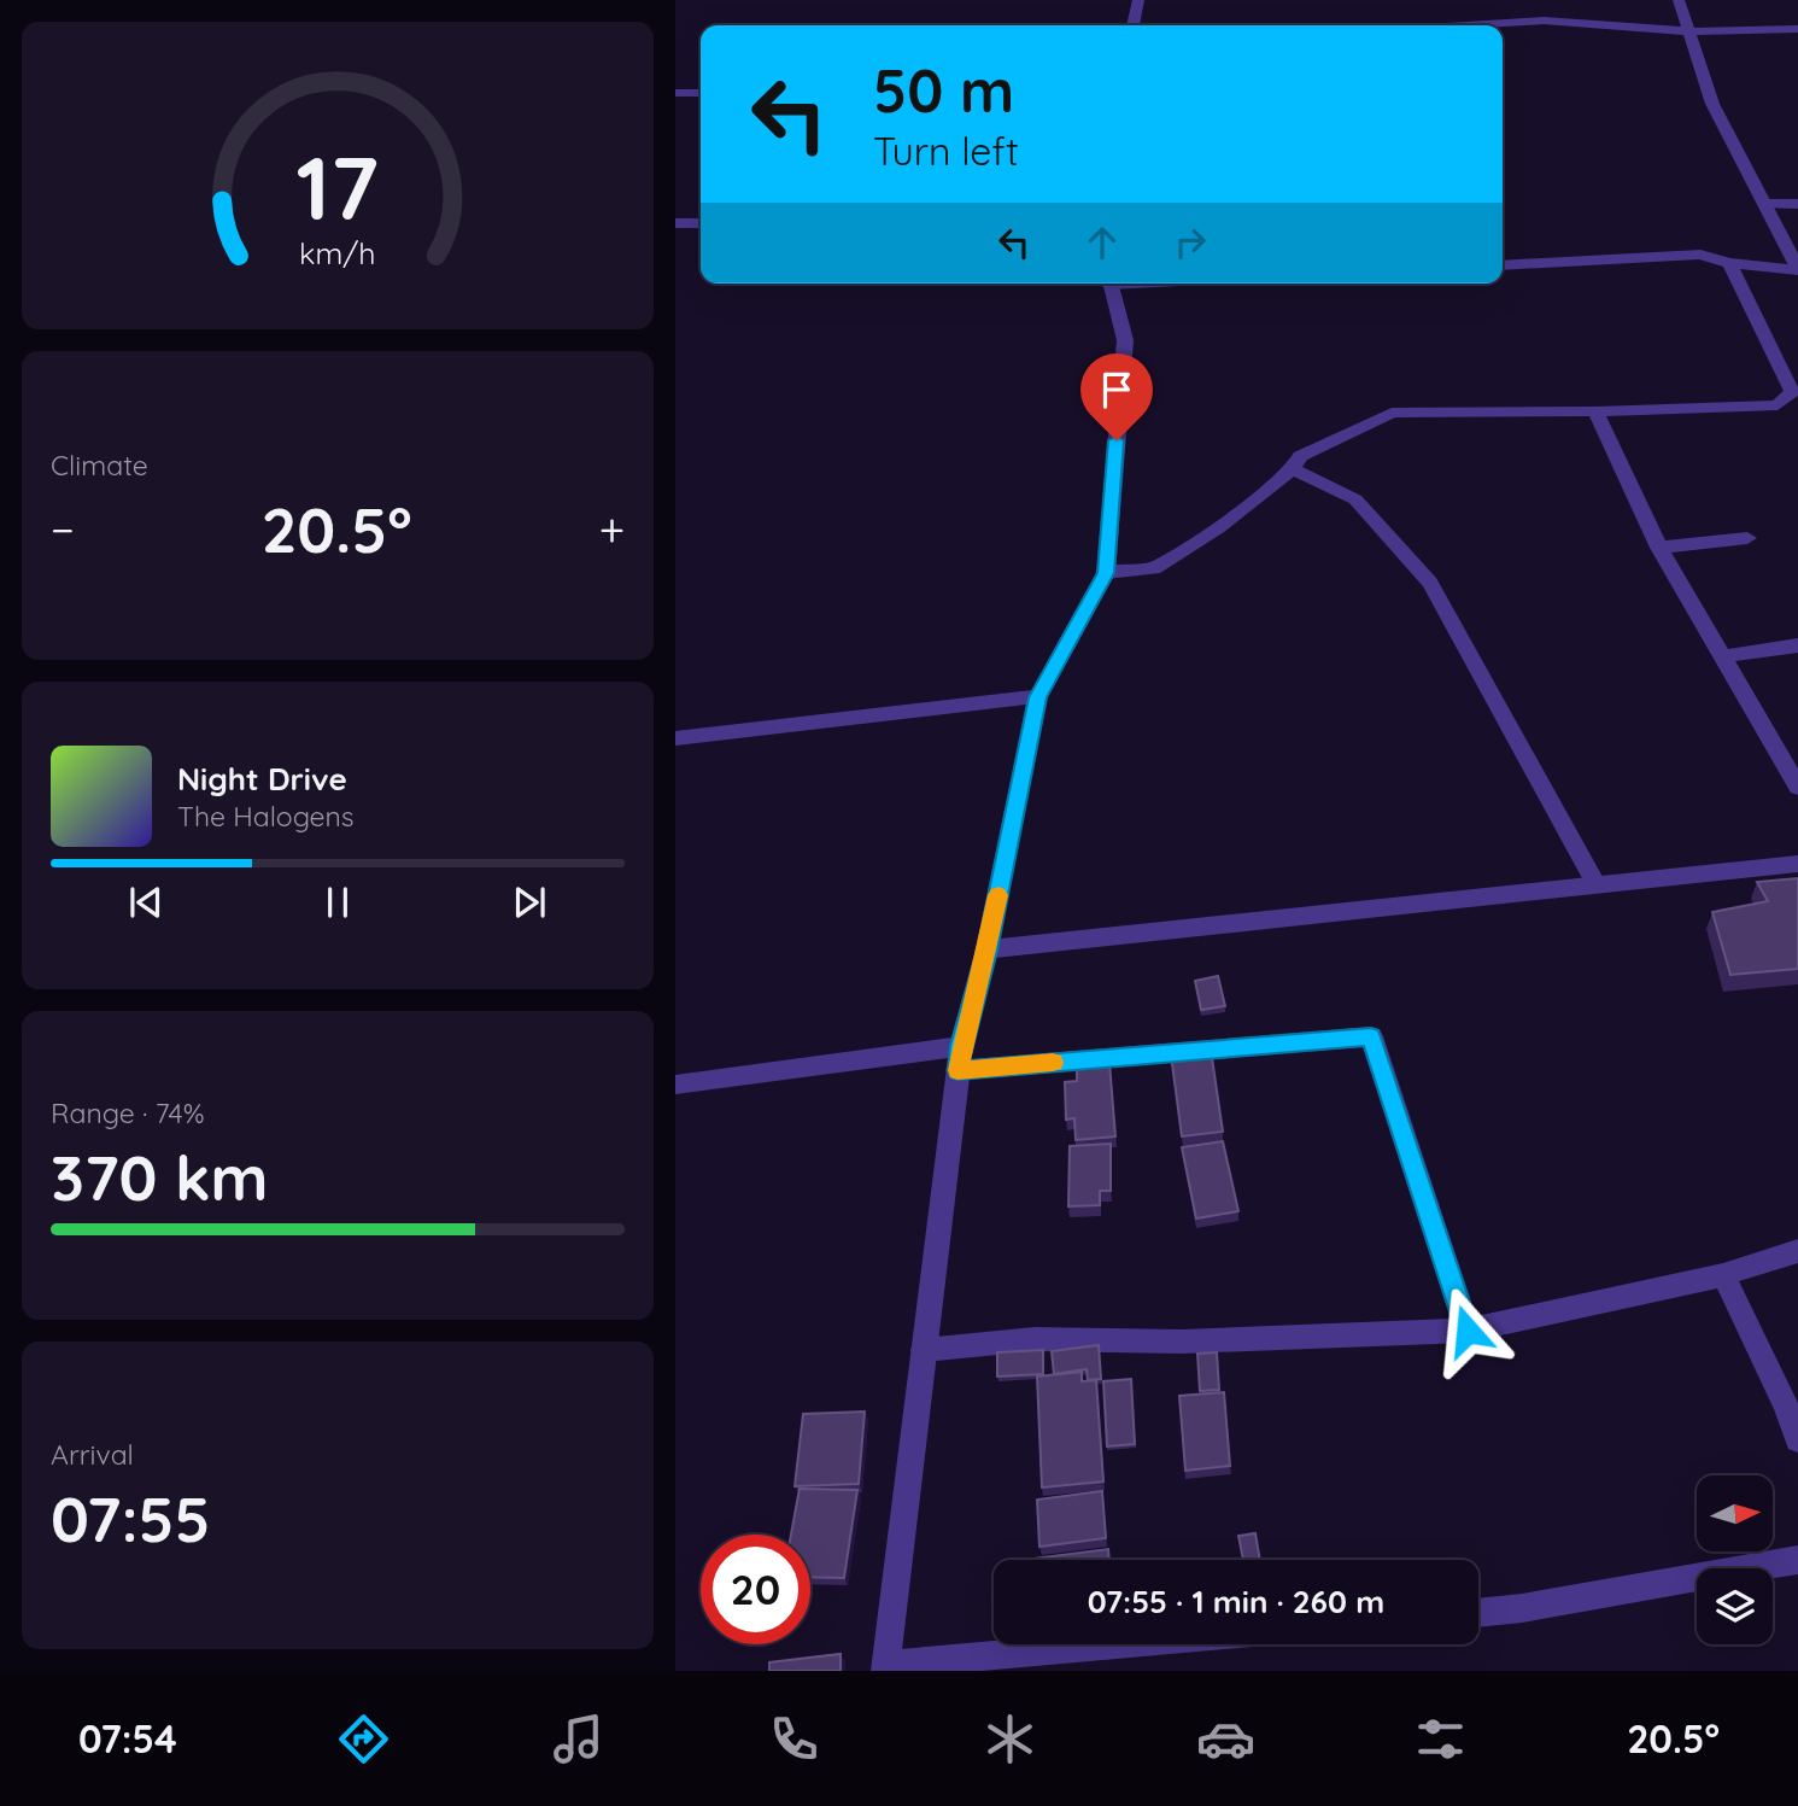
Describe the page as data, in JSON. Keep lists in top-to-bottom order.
{
  "north": "right",
  "page": {
    "turn": ["50 m", "Turn left"],
    "tile": [
      "Climate",
      ["Range · 74%", "370 km"],
      ["Arrival", "07:55"]
    ],
    "heat": ["−", "20.5°", "+"],
    "song": ["Night Drive", "The Halogens"],
    "limit": "20",
    "trip": "07:55 · 1 min · 260 m",
    "tabs": ["07:54", "20.5°"],
    "gauge": ["17", "km/h"]
  }
}
